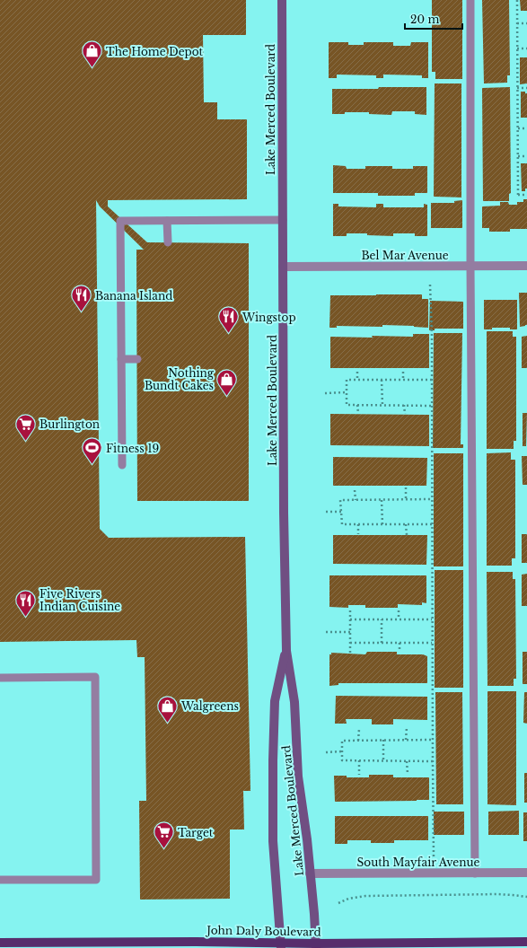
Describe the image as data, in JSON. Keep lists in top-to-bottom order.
{
  "streets": {
    "main road": ["John Daly Boulevard"],
    "street": ["Lake Merced Boulevard", "Bel Mar Avenue", "South Mayfair Avenue"]
  },
  "crossings": [
    ["Lake Merced Boulevard", "Bel Mar Avenue"],
    ["Lake Merced Boulevard", "South Mayfair Avenue"],
    ["Lake Merced Boulevard", "John Daly Boulevard"]
  ],
  "places": {
    "shop": ["The Home Depot", "Nothing Bundt Cakes", "Walgreens"],
    "restaurant": ["Banana Island", "Wingstop", "Five Rivers Indian Cuisine"],
    "supermarket": ["Burlington", "Target"],
    "sports": ["Fitness 19"]
  },
  "scale_bar": "20 m"
}
